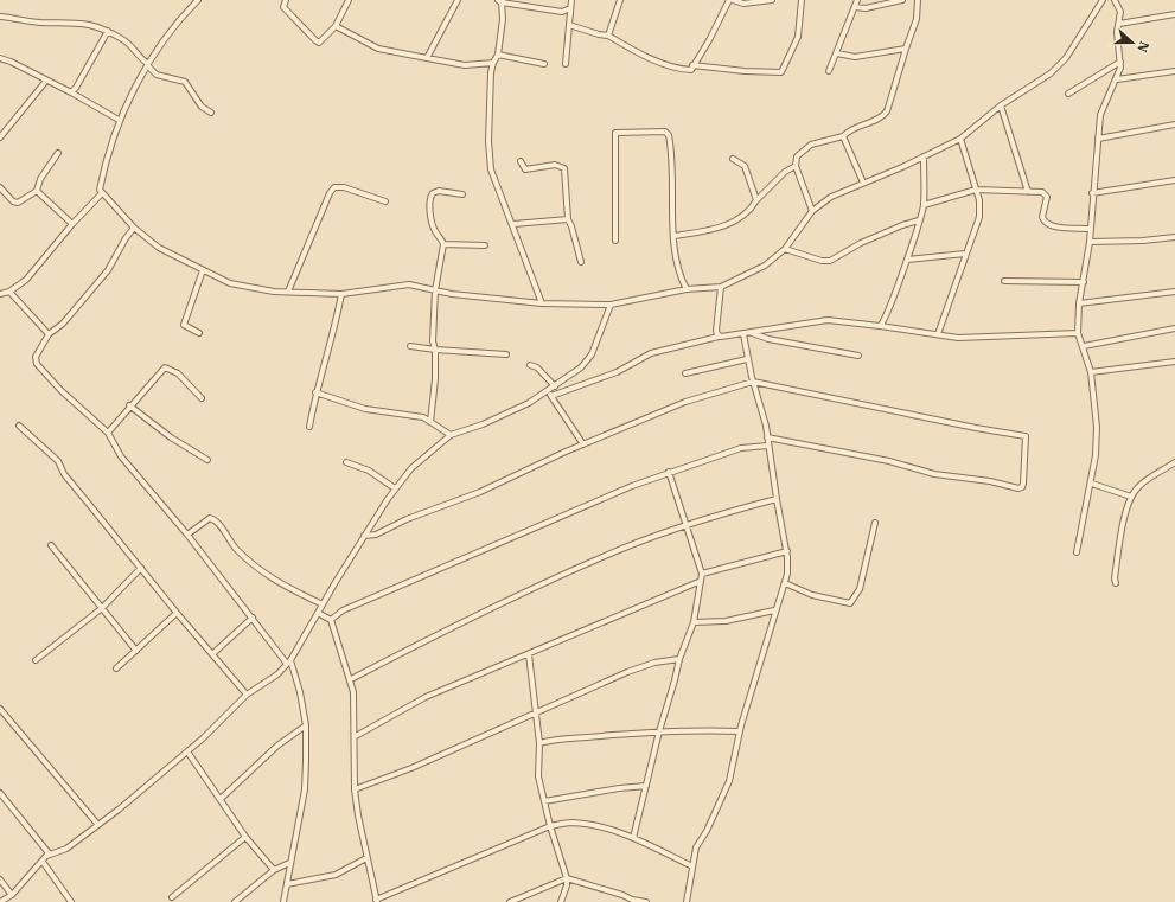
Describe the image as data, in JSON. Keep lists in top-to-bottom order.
{
  "north": "right"
}
